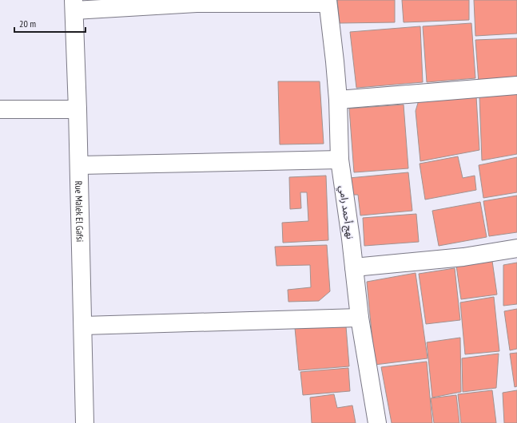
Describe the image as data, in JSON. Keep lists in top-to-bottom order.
{
  "streets": {
    "street": ["Rue Malek El Gafsi", "نهج أحمد رامي"]
  },
  "scale_bar": "20 m"
}
